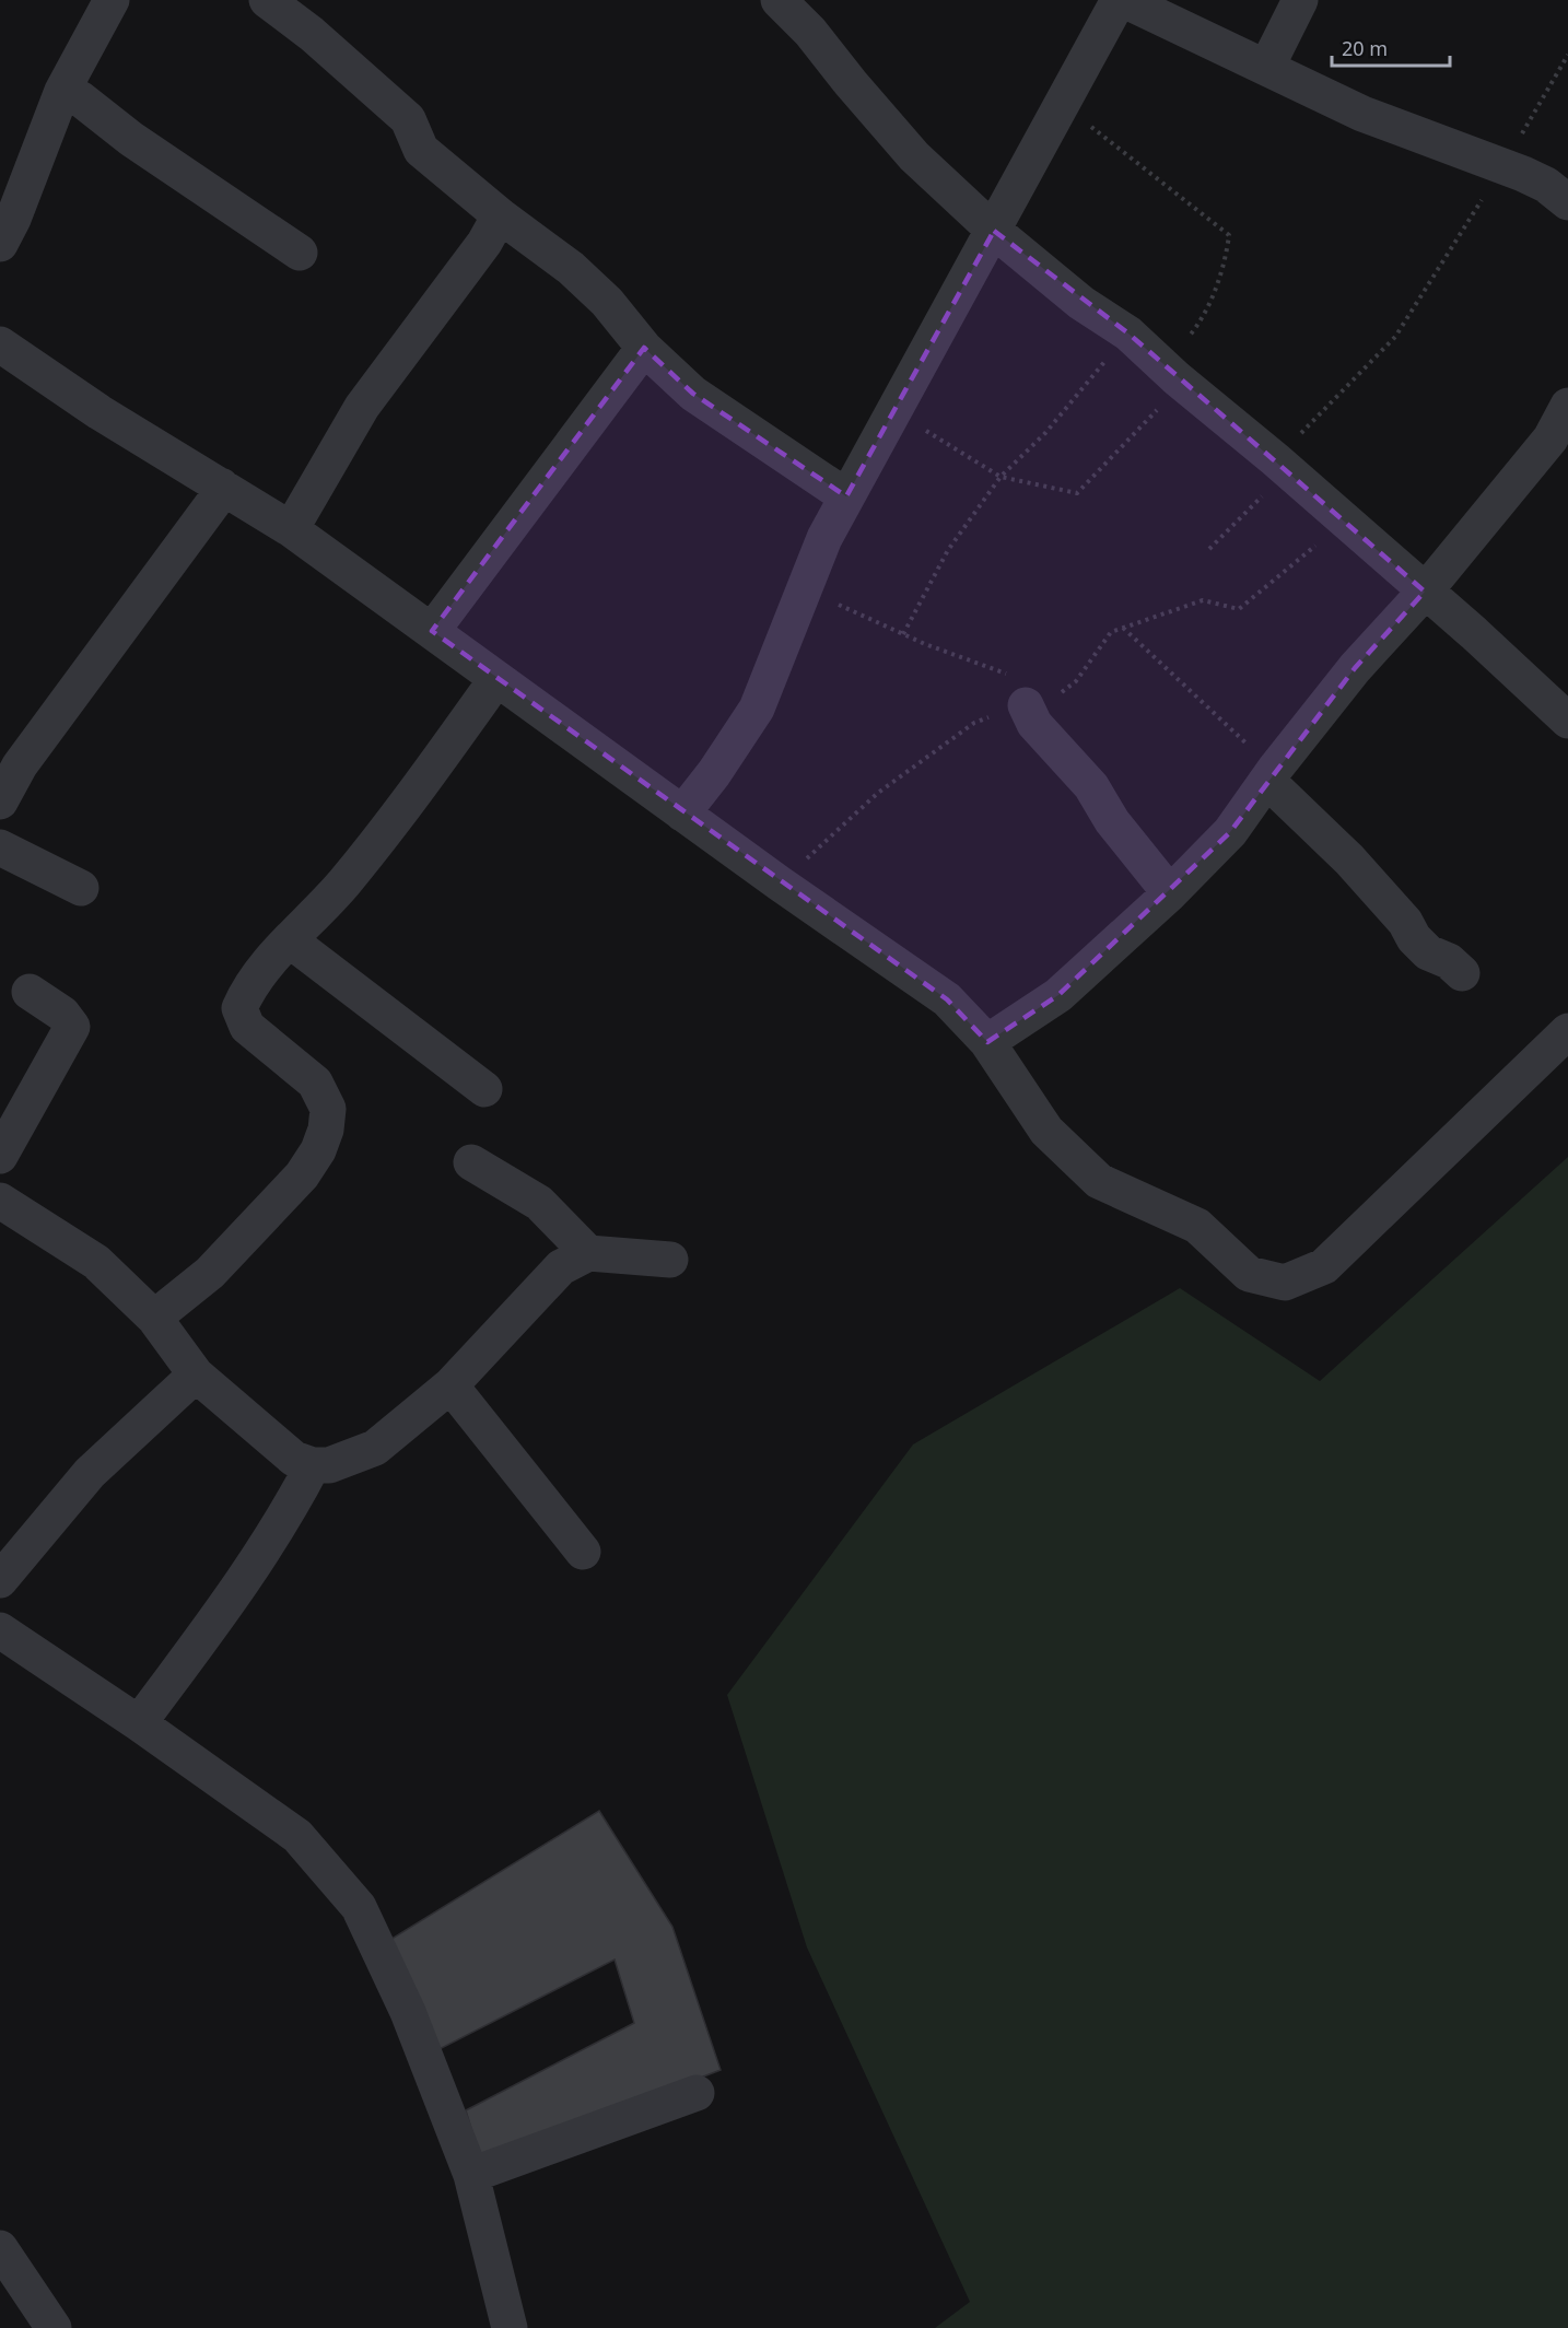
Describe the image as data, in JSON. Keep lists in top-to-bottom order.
{
  "scale_bar": "20 m"
}
